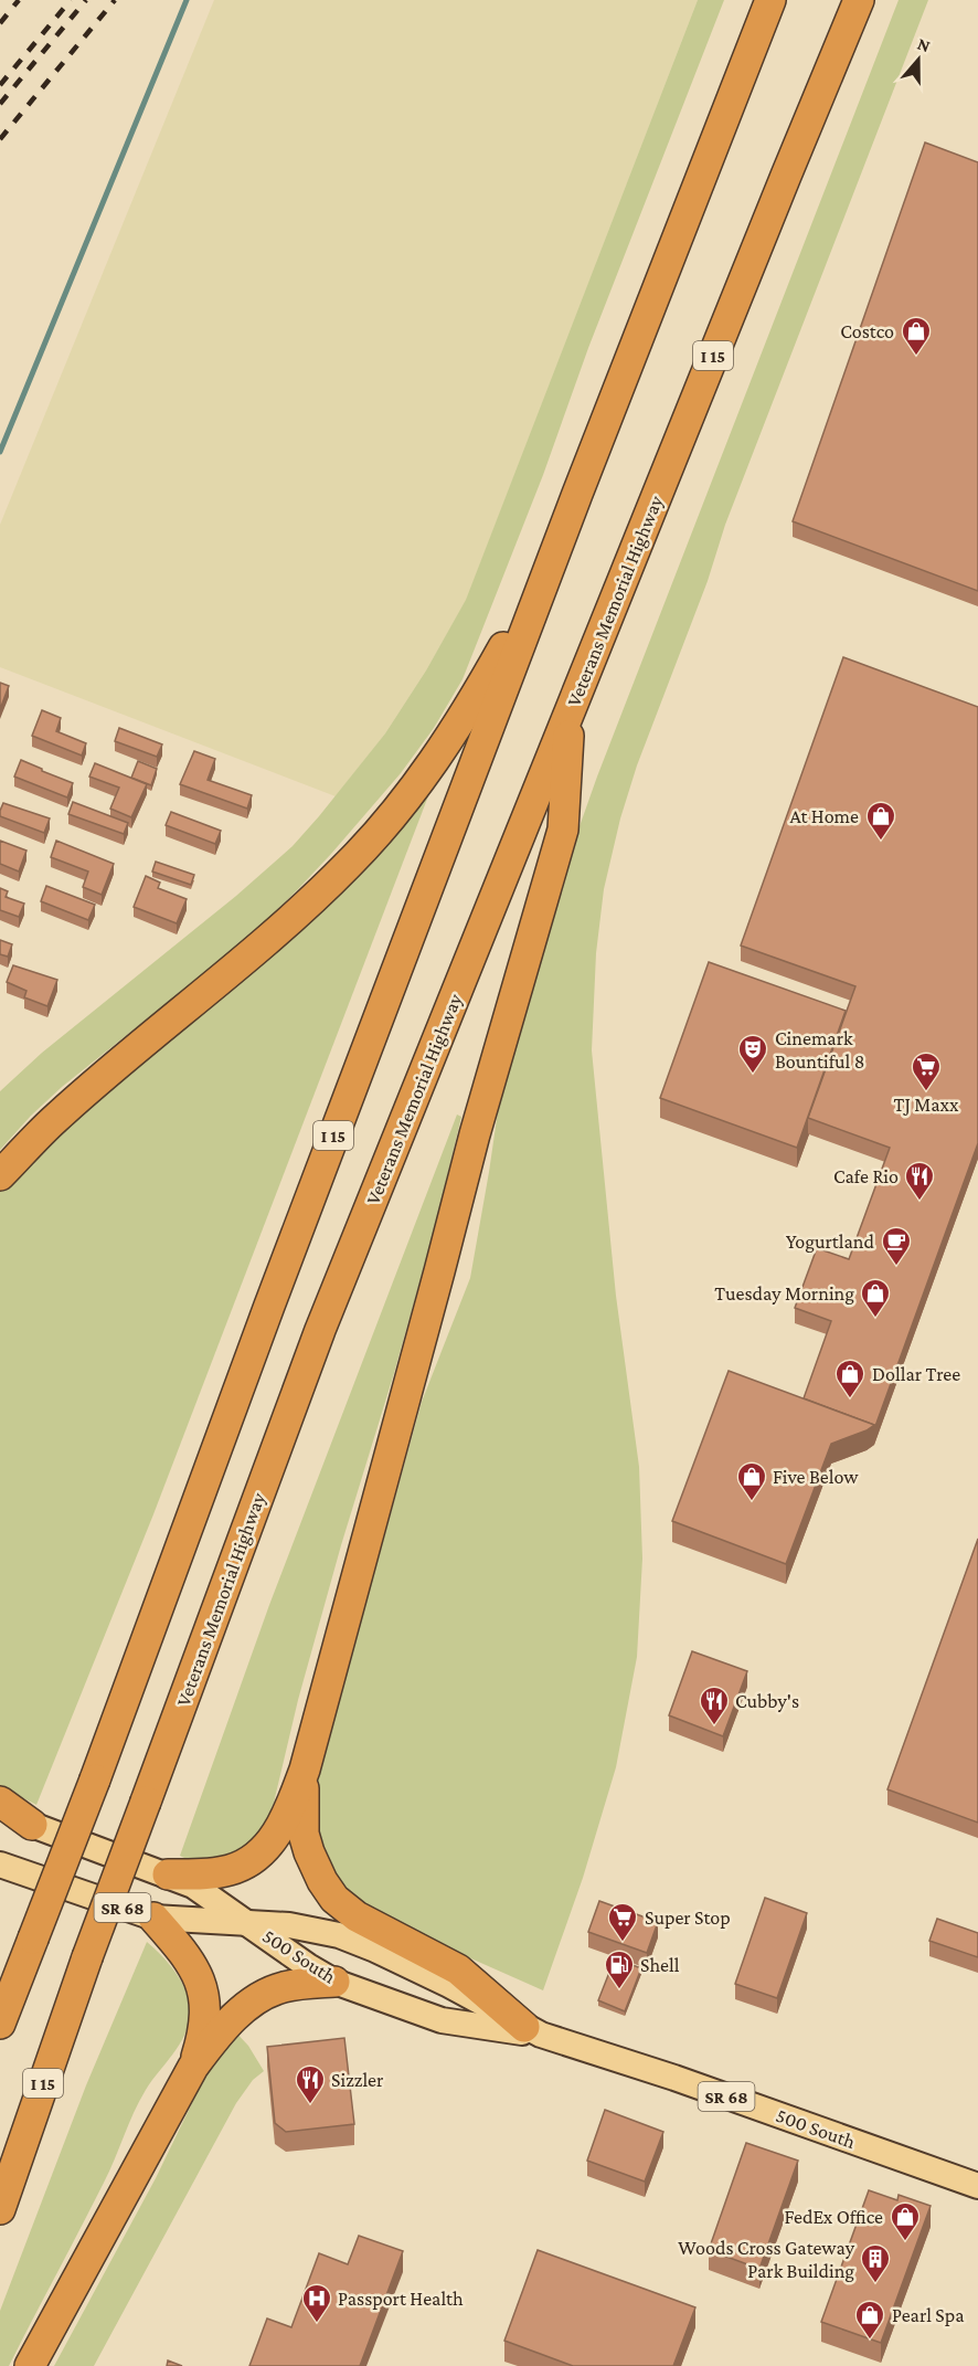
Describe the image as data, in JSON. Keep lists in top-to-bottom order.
{
  "streets": {
    "highway": ["I 15", "Veterans Memorial Highway"],
    "main road": ["SR 68", "500 South"]
  },
  "places": {
    "shop": [
      "Costco",
      "At Home",
      "Tuesday Morning",
      "Dollar Tree",
      "Five Below",
      "FedEx Office",
      "Pearl Spa"
    ],
    "theatre": ["Cinemark Bountiful 8"],
    "supermarket": ["TJ Maxx", "Super Stop"],
    "restaurant": ["Cafe Rio", "Cubby's", "Sizzler"],
    "cafe": ["Yogurtland"],
    "fuel station": ["Shell"],
    "building": ["Woods Cross Gateway Park Building"],
    "hospital": ["Passport Health"]
  },
  "north": "top"
}
